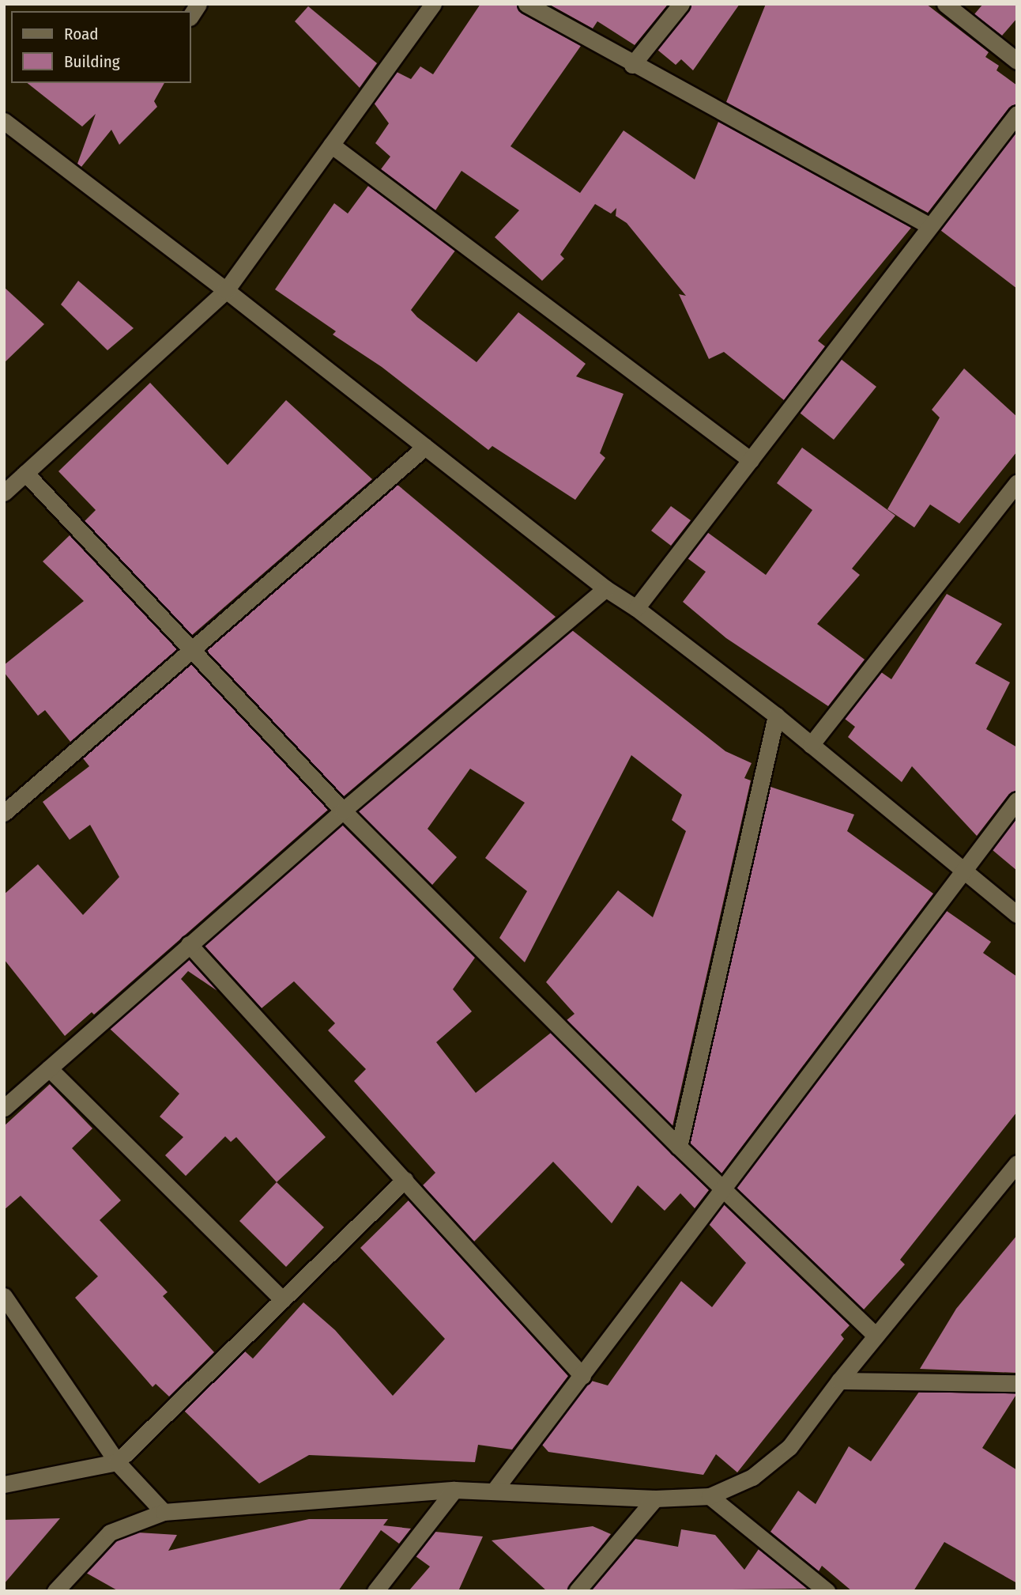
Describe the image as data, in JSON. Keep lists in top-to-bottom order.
{
  "legend": ["Road", "Building"]
}
